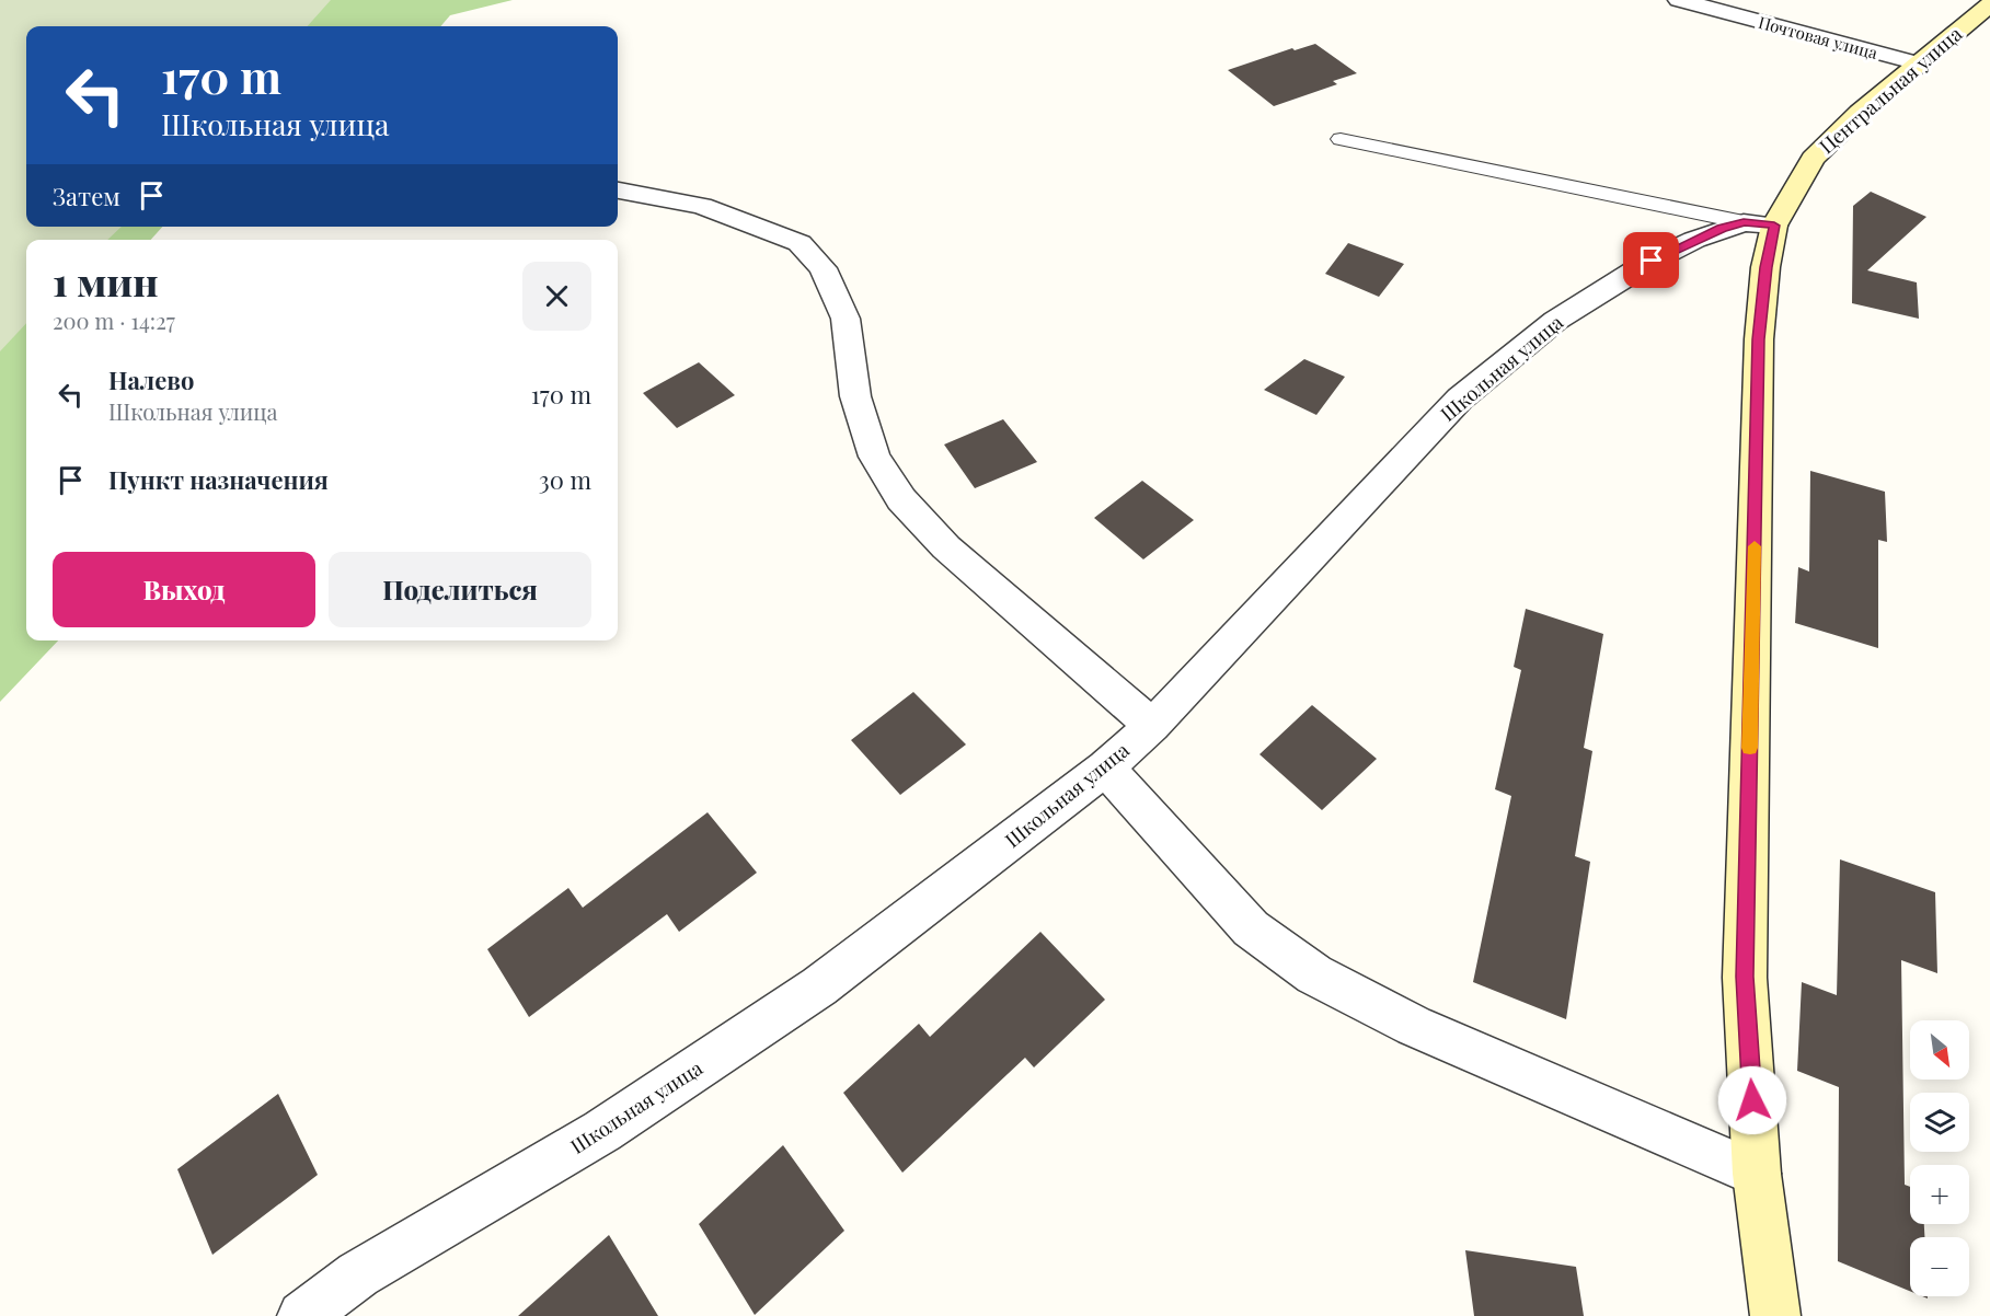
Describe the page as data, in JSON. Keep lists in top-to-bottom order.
{
  "streets": {
    "street": ["Почтовая улица", "Центральная улица", "Школьная улица"]
  },
  "crossings": [
    ["Почтовая улица", "Центральная улица"],
    ["Центральная улица", "Школьная улица"]
  ],
  "north": "bottom right",
  "page": {
    "turn": ["170 m", "Школьная улица"],
    "then": "Затем",
    "heading": ["1 мин", "200 m · 14:27"],
    "list": [
      {
        "name": "Налево",
        "note": "Школьная улица",
        "value": "170 m"
      },
      {
        "name": "Пункт назначения",
        "value": "30 m"
      }
    ],
    "buttons": ["Выход", "Поделиться"],
    "map_buttons": ["+", "−"]
  }
}
